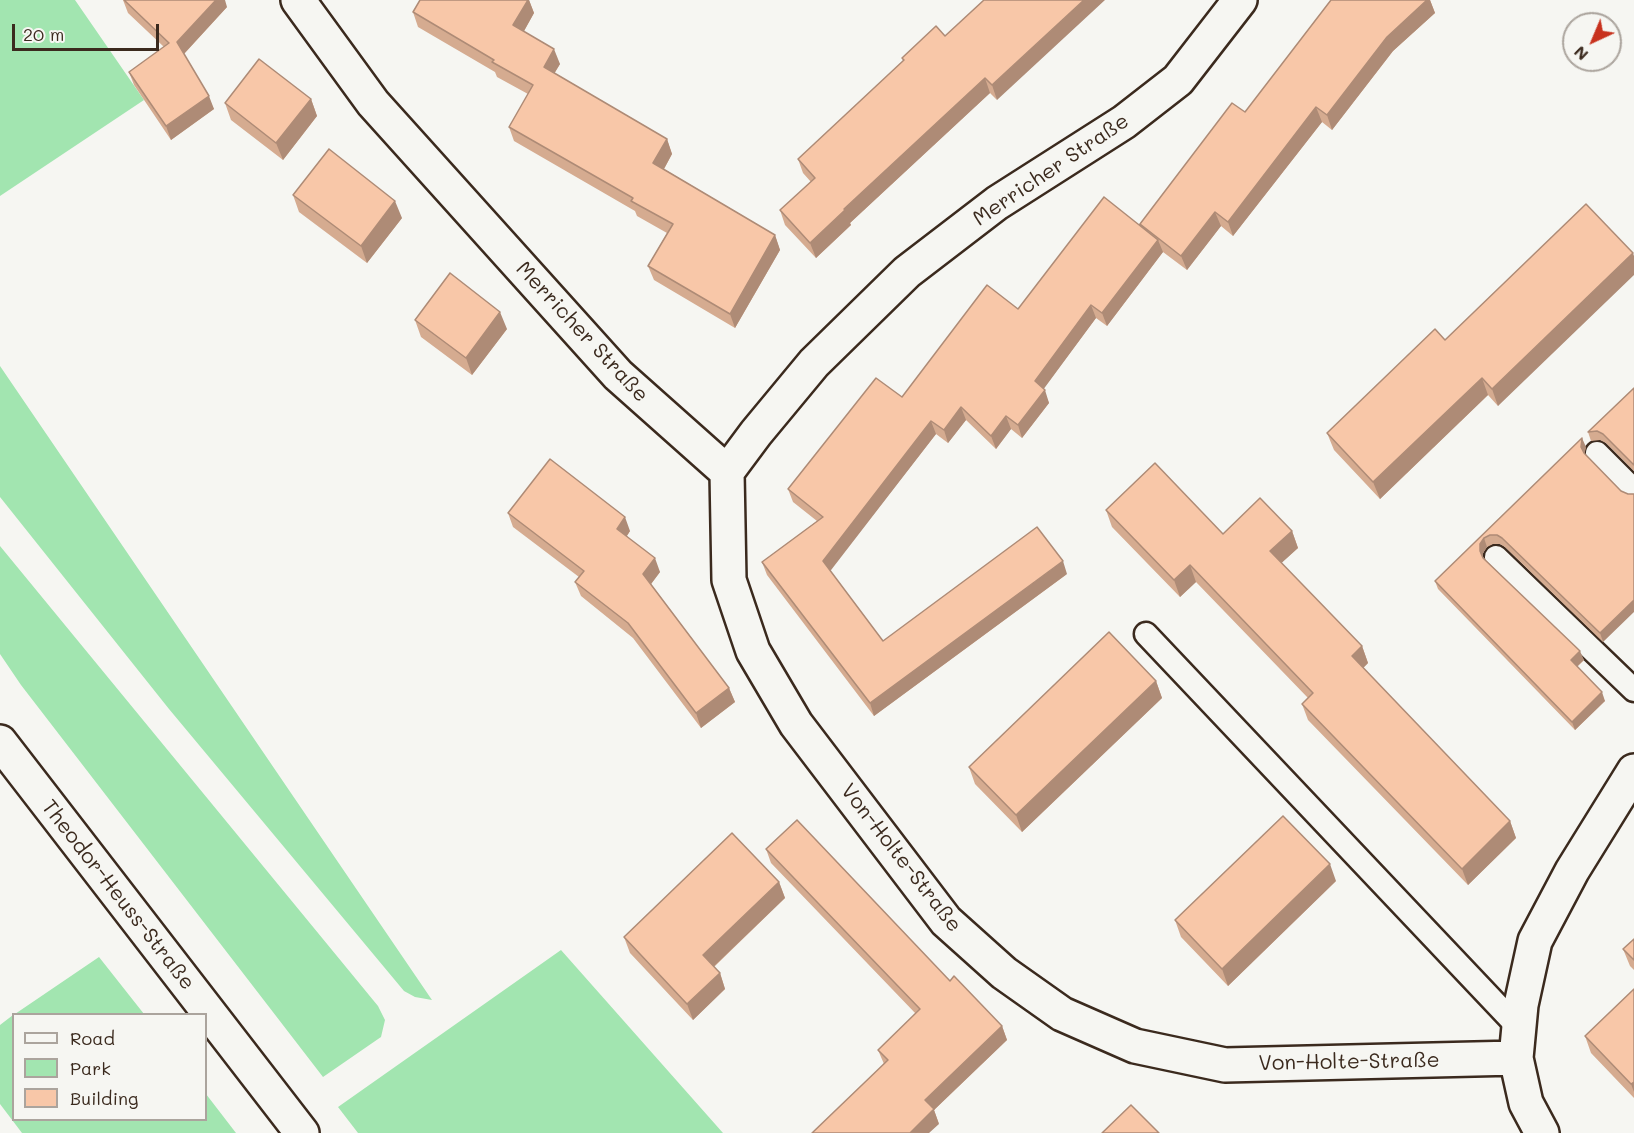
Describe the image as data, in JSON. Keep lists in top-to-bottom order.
{
  "streets": {
    "street": ["Merricher Straße", "Von-Holte-Straße", "Theodor-Heuss-Straße"]
  },
  "crossings": [
    ["Merricher Straße", "Von-Holte-Straße"]
  ],
  "legend": ["Road", "Park", "Building"],
  "scale_bar": "20 m",
  "north": "bottom left"
}
